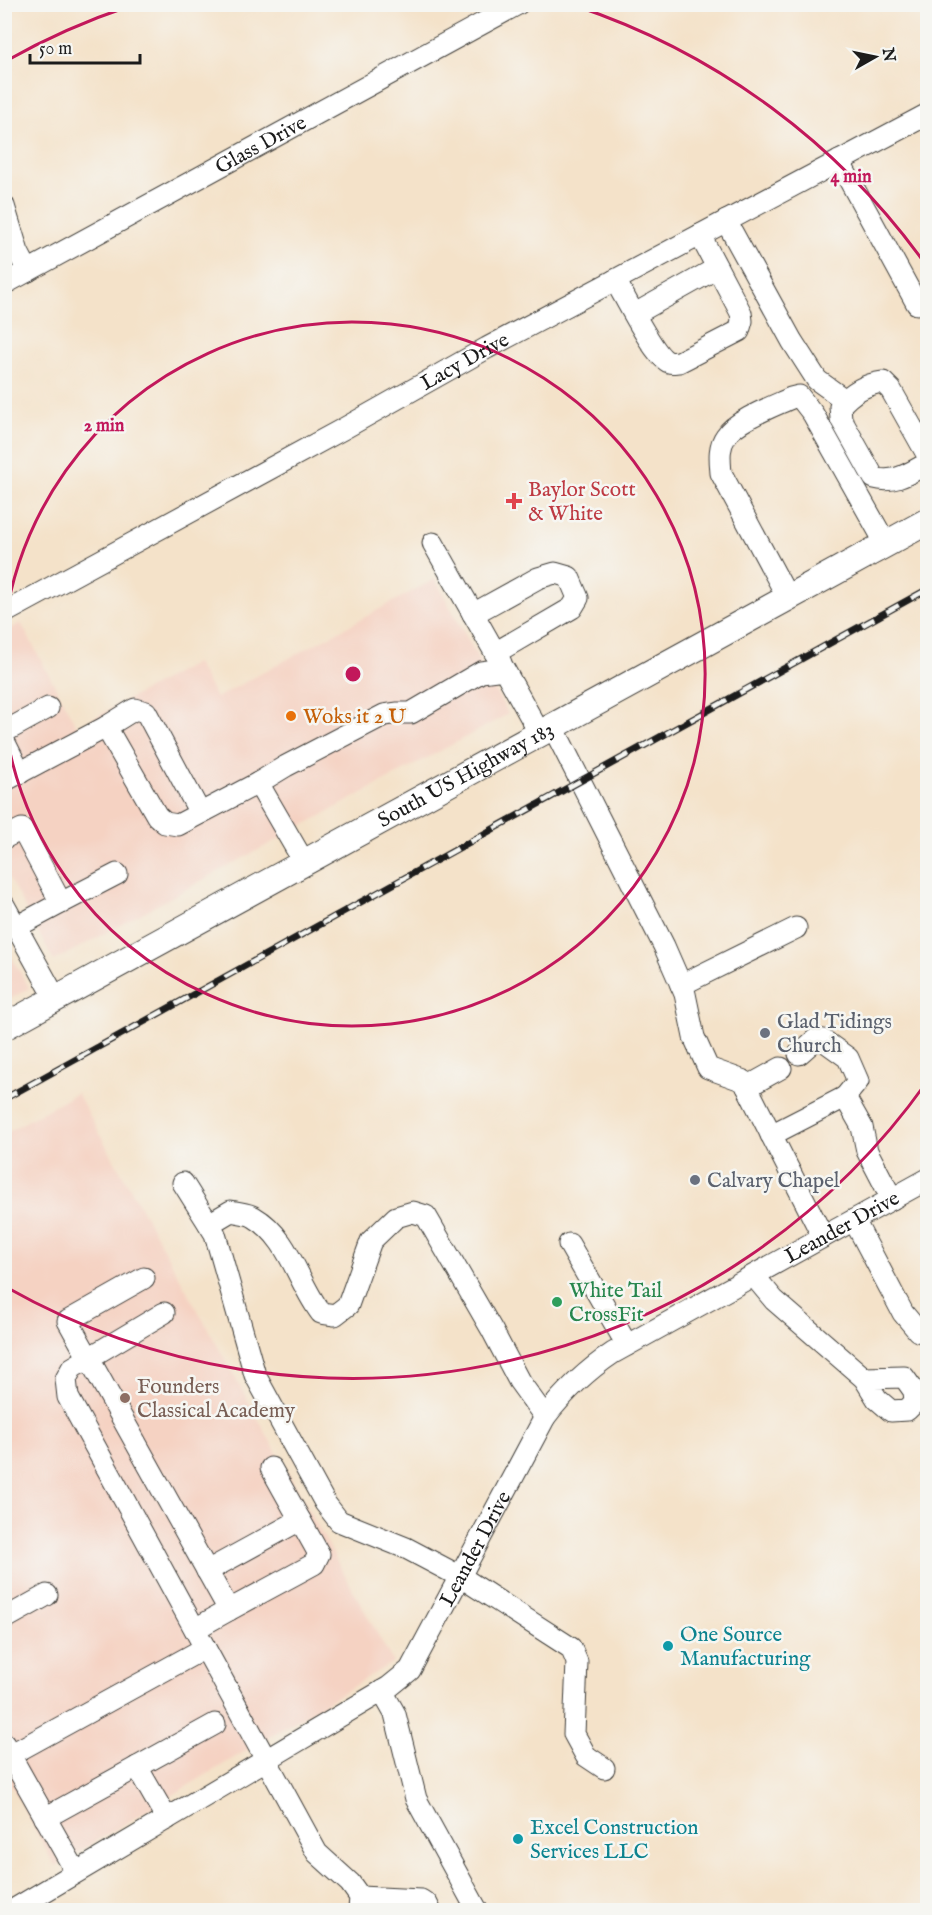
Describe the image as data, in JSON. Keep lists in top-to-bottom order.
{
  "streets": {
    "main road": ["South US Highway 183"],
    "street": ["Glass Drive", "Lacy Drive", "Leander Drive"]
  },
  "places": {
    "health": ["Baylor Scott & White"],
    "other": [
      "Woks it 2 U",
      "Glad Tidings Church",
      "Calvary Chapel",
      "White Tail CrossFit",
      "Founders Classical Academy",
      "One Source Manufacturing",
      "Excel Construction Services LLC"
    ]
  },
  "scale_bar": "50 m",
  "north": "right",
  "rings": ["4 min", "2 min"]
}
